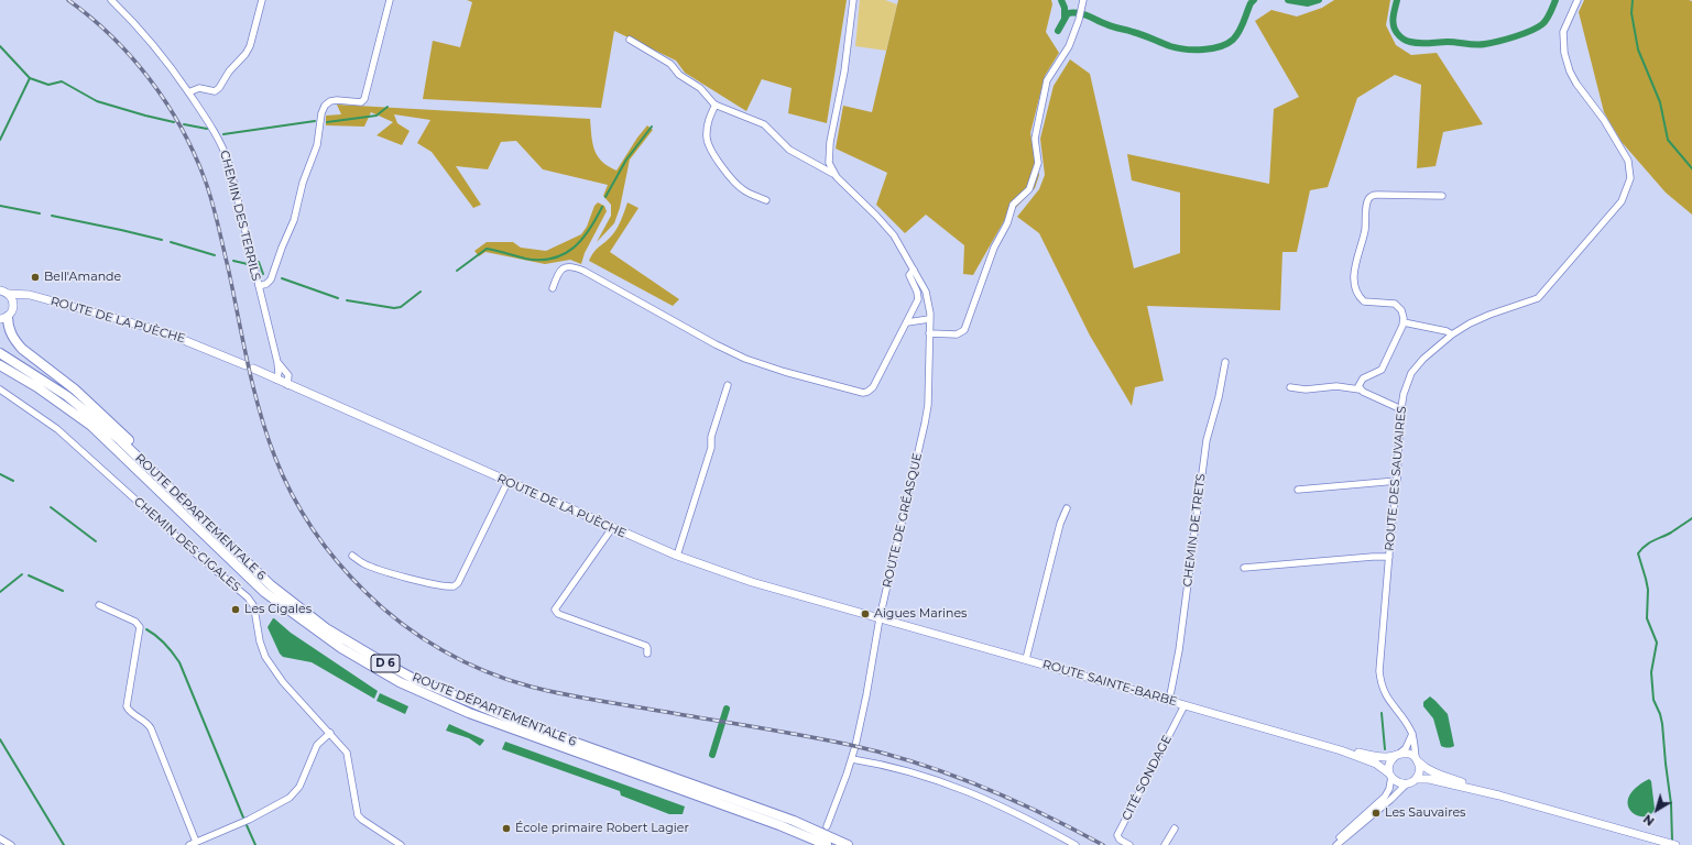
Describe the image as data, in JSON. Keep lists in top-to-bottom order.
{
  "streets": {
    "highway": ["ROUTE DÉPARTEMENTALE 6", "D 6"],
    "main road": ["ROUTE DE LA PUÈCHE", "ROUTE SAINTE-BARBE"],
    "street": [
      "CHEMIN DES TERRILS",
      "ROUTE DES SAUVAIRES",
      "ROUTE DE GRÉASQUE",
      "CHEMIN DE TRETS",
      "CHEMIN DES CIGALES",
      "CITÉ SONDAGE"
    ]
  },
  "crossings": [
    ["CHEMIN DES TERRILS", "ROUTE DE LA PUÈCHE"],
    ["ROUTE DE LA PUÈCHE", "ROUTE DE GRÉASQUE"],
    ["ROUTE DE LA PUÈCHE", "ROUTE SAINTE-BARBE"],
    ["ROUTE DES SAUVAIRES", "ROUTE SAINTE-BARBE"],
    ["ROUTE DE GRÉASQUE", "ROUTE SAINTE-BARBE"],
    ["CHEMIN DE TRETS", "ROUTE SAINTE-BARBE"],
    ["ROUTE SAINTE-BARBE", "CITÉ SONDAGE"]
  ],
  "places": [
    "Bell'Amande",
    "Les Cigales",
    "Aigues Marines",
    "Les Sauvaires",
    "École primaire Robert Lagier"
  ],
  "north": "bottom left"
}
